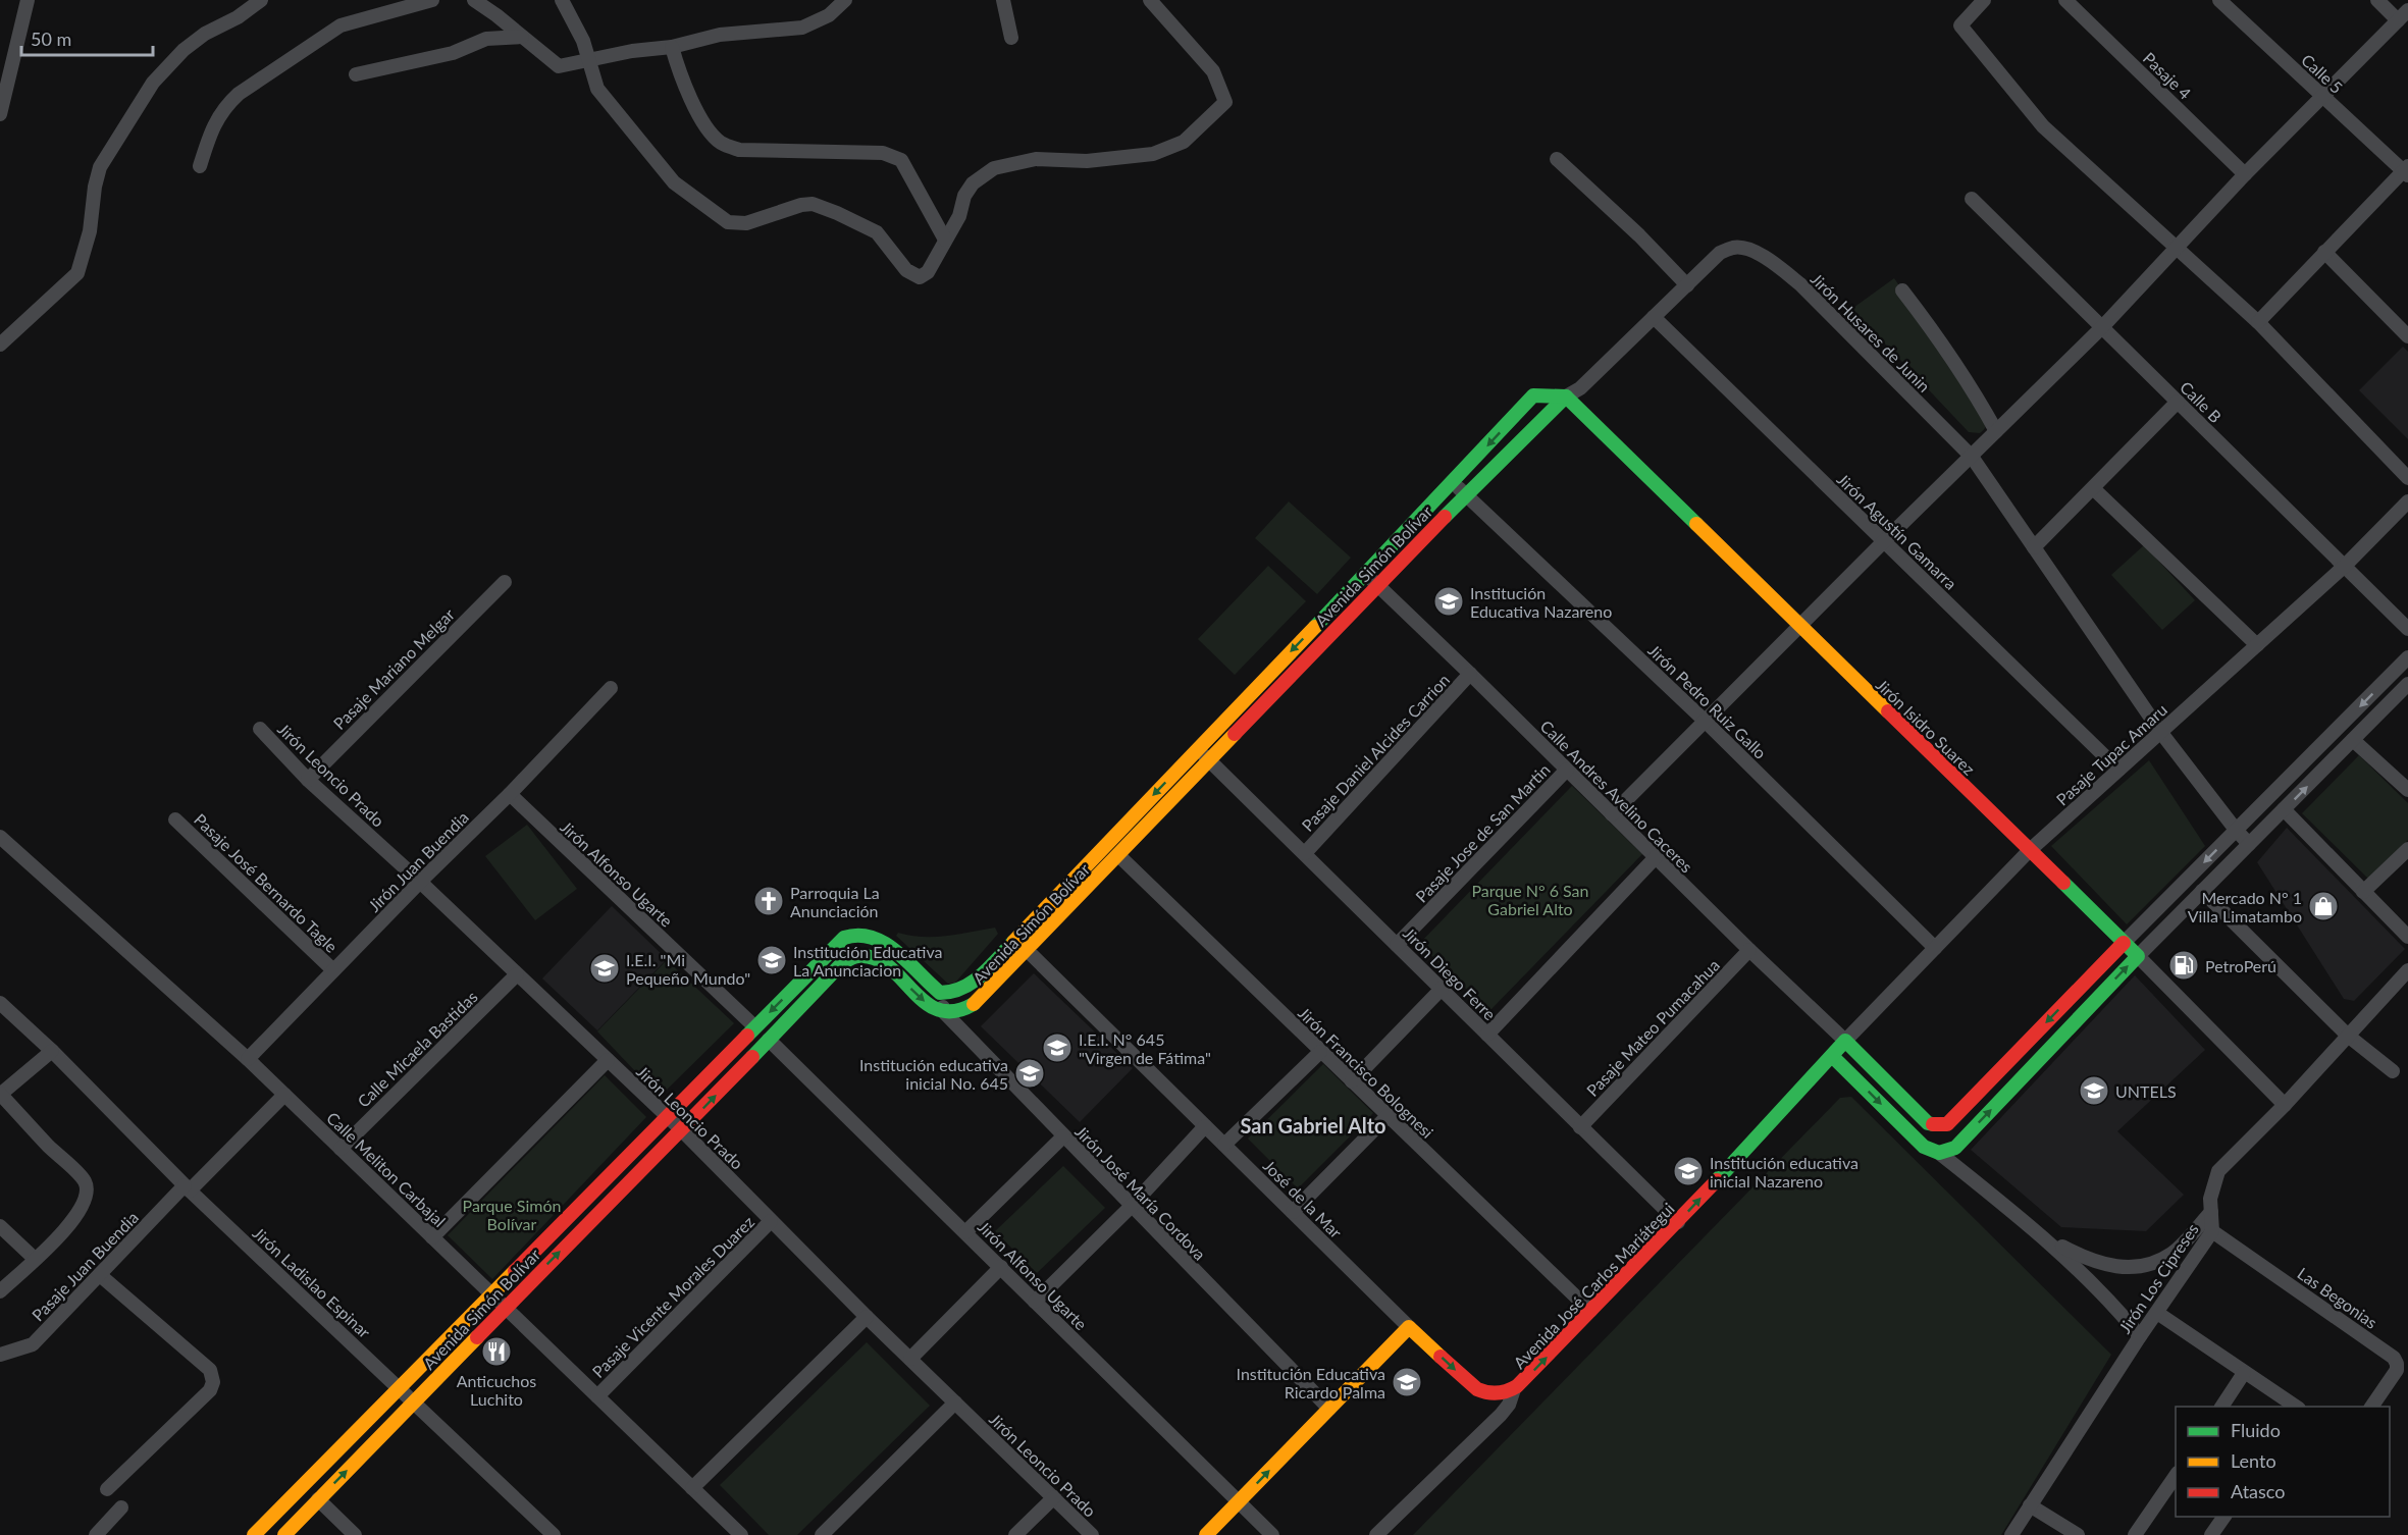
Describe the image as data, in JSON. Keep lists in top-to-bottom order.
{
  "streets": {
    "street": [
      "Calle 5",
      "Pasaje 4",
      "Jirón Husares de Junin",
      "Calle B",
      "Jirón Agustín Gamarra",
      "Avenida Simón Bolívar",
      "Pasaje Mariano Melgar",
      "Jirón Pedro Ruiz Gallo",
      "Jirón Isidro Suarez",
      "Pasaje Daniel Alcides Carrion",
      "Pasaje Tupac Amaru",
      "Jirón Leoncio Prado",
      "Calle Andres Avelino Caceres",
      "Pasaje Jose de San Martin",
      "Jirón Juan Buendia",
      "Jirón Alfonso Ugarte",
      "Pasaje José Bernardo Tagle",
      "Jirón Diego Ferre",
      "Pasaje Mateo Pumacahua",
      "Calle Micaela Bastidas",
      "Jirón Francisco Bolognesi",
      "Calle Meliton Carbajal",
      "Jirón José María Cordova",
      "José de la Mar",
      "Pasaje Juan Buendia",
      "Jirón Los Cipreses",
      "Jirón Ladislao Espinar",
      "Avenida José Carlos Mariátegui",
      "Pasaje Vicente Morales Duarez",
      "Las Begonias"
    ]
  },
  "crossings": [
    ["Jirón Husares de Junin", "Avenida Simón Bolívar"],
    ["Jirón Husares de Junin", "Pasaje Tupac Amaru"],
    ["Calle B", "Pasaje Tupac Amaru"],
    ["Jirón Agustín Gamarra", "Avenida Simón Bolívar"],
    ["Jirón Agustín Gamarra", "Pasaje Tupac Amaru"],
    ["Avenida Simón Bolívar", "Jirón Pedro Ruiz Gallo"],
    ["Avenida Simón Bolívar", "Jirón Isidro Suarez"],
    ["Avenida Simón Bolívar", "Jirón Leoncio Prado"],
    ["Avenida Simón Bolívar", "Calle Andres Avelino Caceres"],
    ["Avenida Simón Bolívar", "Jirón Alfonso Ugarte"],
    ["Avenida Simón Bolívar", "Jirón Diego Ferre"],
    ["Avenida Simón Bolívar", "Jirón Francisco Bolognesi"],
    ["Avenida Simón Bolívar", "Calle Meliton Carbajal"],
    ["Avenida Simón Bolívar", "Jirón José María Cordova"],
    ["Avenida Simón Bolívar", "José de la Mar"],
    ["Avenida Simón Bolívar", "Jirón Ladislao Espinar"],
    ["Pasaje Mariano Melgar", "Jirón Leoncio Prado"],
    ["Jirón Pedro Ruiz Gallo", "Pasaje Tupac Amaru"],
    ["Jirón Isidro Suarez", "Pasaje Tupac Amaru"],
    ["Jirón Isidro Suarez", "Jirón Los Cipreses"],
    ["Pasaje Daniel Alcides Carrion", "Calle Andres Avelino Caceres"],
    ["Pasaje Daniel Alcides Carrion", "Jirón Diego Ferre"],
    ["Pasaje Tupac Amaru", "Calle Andres Avelino Caceres"],
    ["Pasaje Tupac Amaru", "Avenida José Carlos Mariátegui"],
    ["Jirón Leoncio Prado", "Jirón Juan Buendia"],
    ["Jirón Leoncio Prado", "Calle Micaela Bastidas"],
    ["Jirón Leoncio Prado", "Pasaje Vicente Morales Duarez"],
    ["Calle Andres Avelino Caceres", "Pasaje Jose de San Martin"],
    ["Calle Andres Avelino Caceres", "Pasaje Mateo Pumacahua"],
    ["Calle Andres Avelino Caceres", "Avenida José Carlos Mariátegui"],
    ["Pasaje Jose de San Martin", "Jirón Diego Ferre"],
    ["Jirón Juan Buendia", "Jirón Alfonso Ugarte"],
    ["Jirón Juan Buendia", "Pasaje José Bernardo Tagle"],
    ["Jirón Juan Buendia", "Calle Meliton Carbajal"],
    ["Jirón Diego Ferre", "Pasaje Mateo Pumacahua"],
    ["Jirón Diego Ferre", "Avenida José Carlos Mariátegui"],
    ["Calle Micaela Bastidas", "Calle Meliton Carbajal"],
    ["Jirón Francisco Bolognesi", "Avenida José Carlos Mariátegui"],
    ["Calle Meliton Carbajal", "Pasaje Juan Buendia"],
    ["Calle Meliton Carbajal", "Pasaje Vicente Morales Duarez"],
    ["José de la Mar", "Avenida José Carlos Mariátegui"],
    ["Pasaje Juan Buendia", "Jirón Ladislao Espinar"],
    ["Jirón Los Cipreses", "Las Begonias"]
  ],
  "districts": ["San Gabriel Alto"],
  "parks": ["Parque N° 6 San Gabriel Alto", "Parque Simón Bolívar"],
  "places": {
    "school or university": [
      "Institución Educativa Nazareno",
      "Institución Educativa La Anunciacion",
      "I.E.I. \"Mi Pequeño Mundo\"",
      "I.E.I. N° 645 \"Virgen de Fátima\"",
      "Institución educativa inicial No. 645",
      "UNTELS",
      "Institución educativa inicial Nazareno",
      "Institución Educativa Ricardo Palma"
    ],
    "church": ["Parroquia La Anunciación"],
    "shop": ["Mercado N° 1 Villa Limatambo"],
    "fuel station": ["PetroPerú"],
    "restaurant": ["Anticuchos Luchito"]
  },
  "legend": ["Fluido", "Lento", "Atasco"],
  "scale_bar": "50 m"
}
